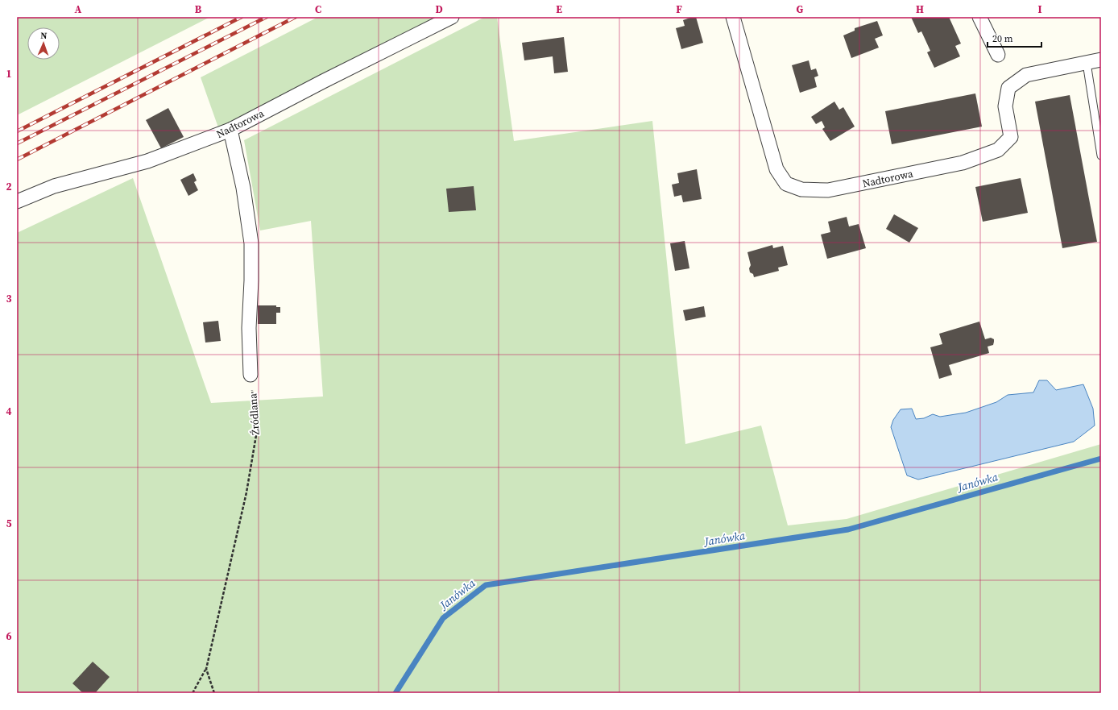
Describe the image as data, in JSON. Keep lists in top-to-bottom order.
{
  "streets": {
    "street": ["Nadtorowa"],
    "path": ["Źródlana"]
  },
  "water": ["Janówka"],
  "scale_bar": "20 m",
  "north": "top",
  "grid": {
    "columns": [
      "A",
      "B",
      "C",
      "D",
      "E",
      "F",
      "G",
      "H",
      "I"
    ],
    "rows": [
      "1",
      "2",
      "3",
      "4",
      "5",
      "6"
    ]
  }
}
